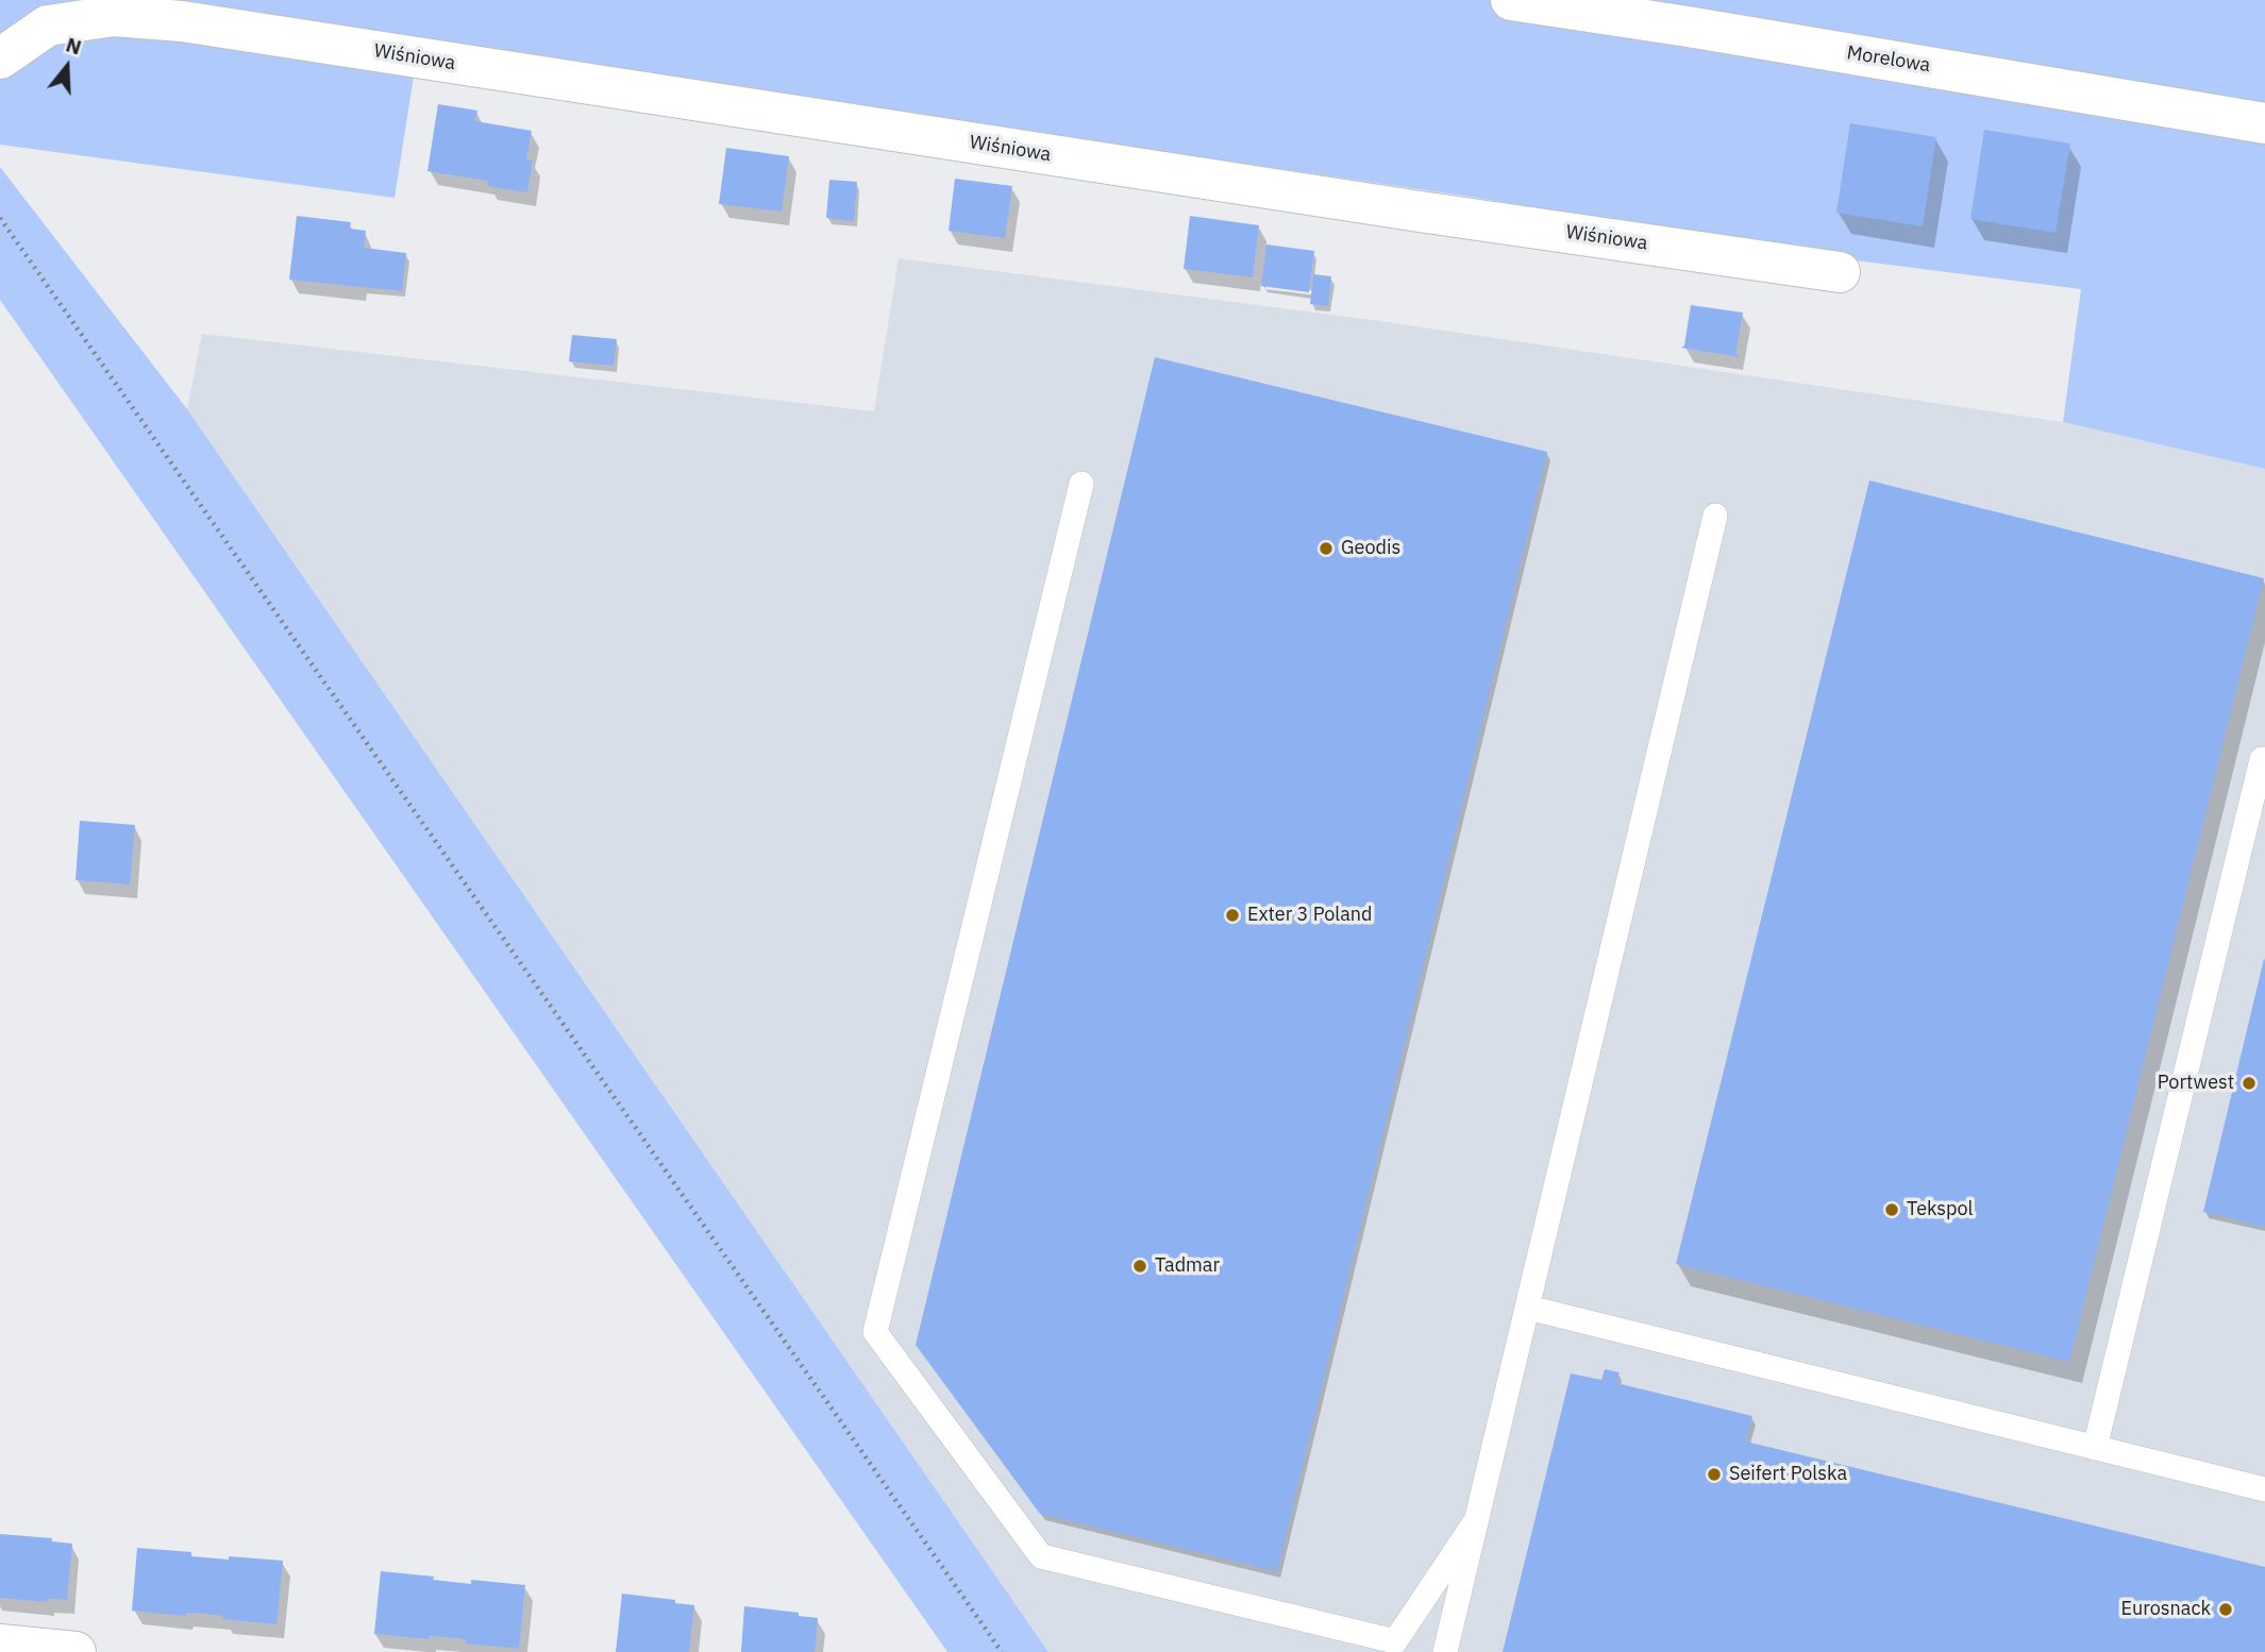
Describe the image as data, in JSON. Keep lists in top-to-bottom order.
{
  "streets": {
    "street": ["Wiśniowa", "Morelowa"]
  },
  "places": [
    "Geodis",
    "Exter 3 Poland",
    "Portwest",
    "Tekspol",
    "Tadmar",
    "Seifert Polska",
    "Eurosnack"
  ],
  "north": "top"
}
